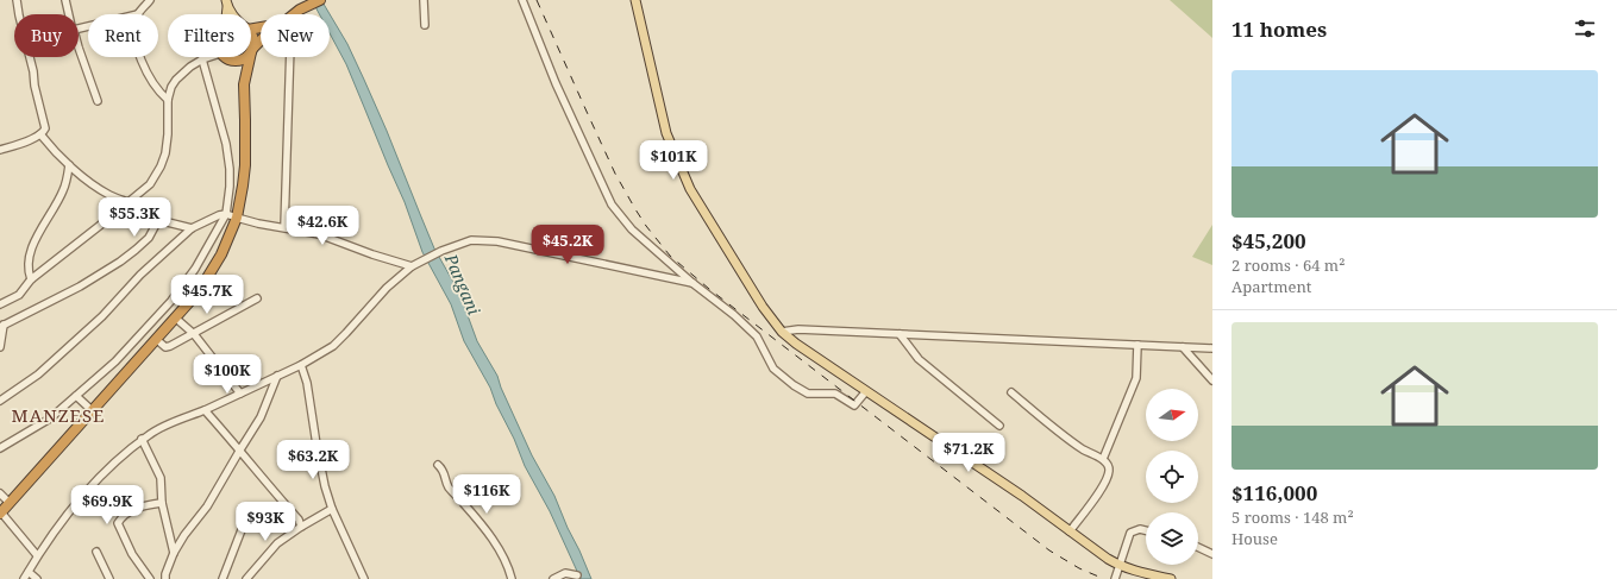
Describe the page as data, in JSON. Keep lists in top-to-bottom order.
{
  "districts": ["MANZESE"],
  "water": ["Pangani"],
  "north": "right",
  "page": {
    "heading": "11 homes",
    "chip": [
      "Buy",
      "Rent",
      "Filters",
      "New"
    ],
    "list": [
      {
        "name": "$45,200",
        "note": "2 rooms · 64 m² · Apartment"
      },
      {
        "name": "$116,000",
        "note": "5 rooms · 148 m² · House"
      }
    ],
    "price": [
      "$101K",
      "$55.3K",
      "$42.6K",
      "$45.2K",
      "$45.7K",
      "$100K",
      "$71.2K",
      "$63.2K",
      "$116K",
      "$69.9K",
      "$93K"
    ]
  }
}
